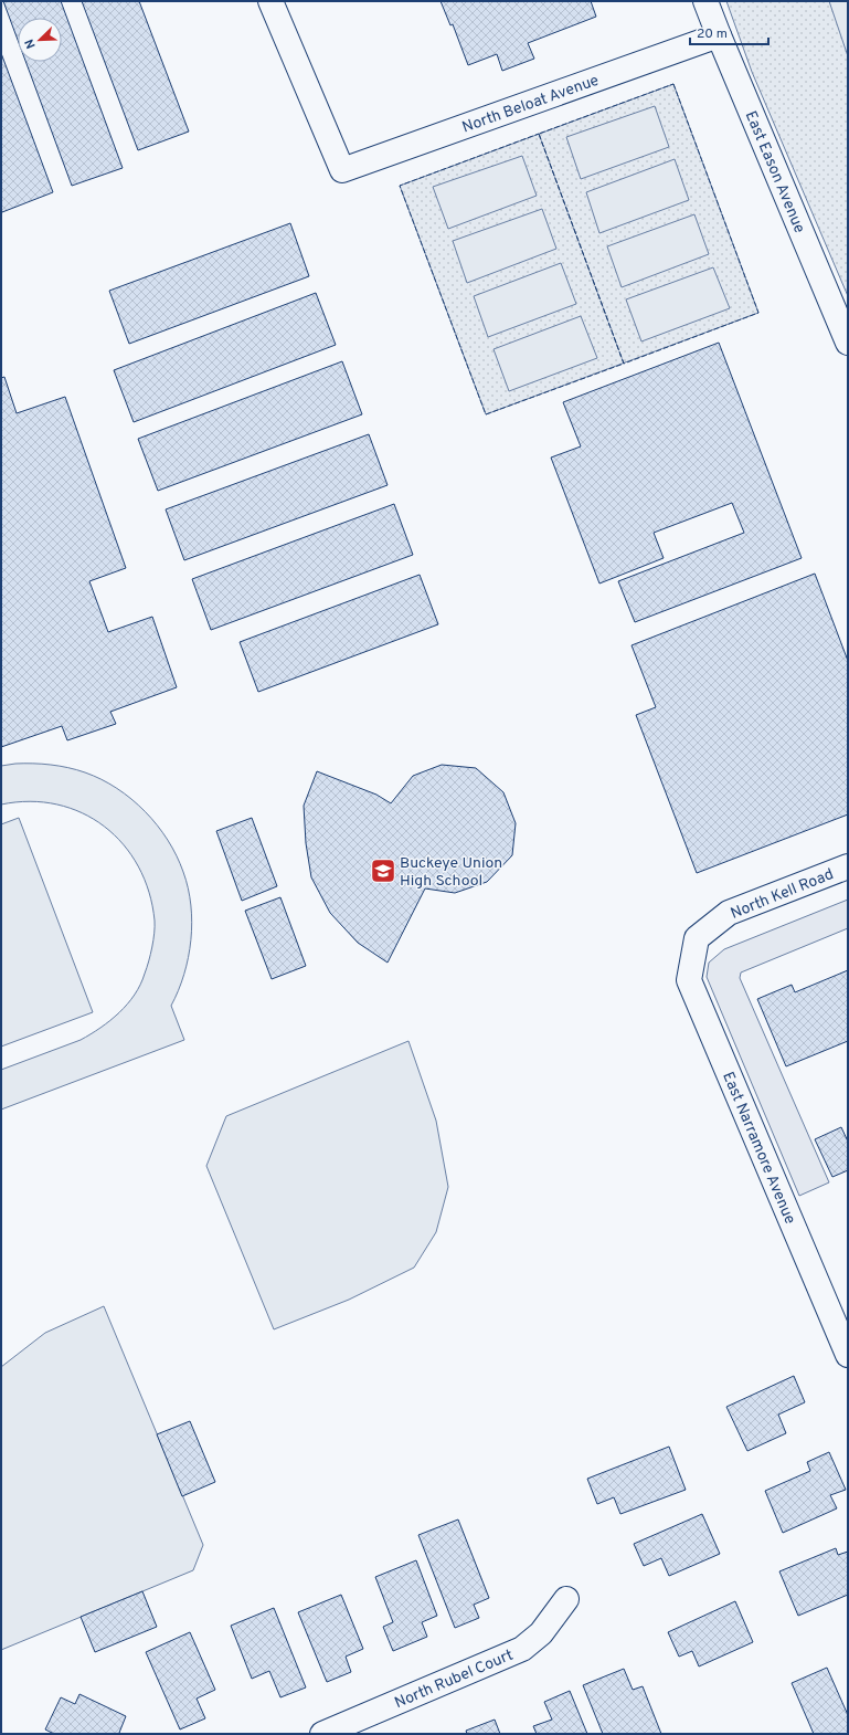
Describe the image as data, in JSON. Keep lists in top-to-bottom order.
{
  "streets": {
    "street": [
      "North Beloat Avenue",
      "East Eason Avenue",
      "North Kell Road",
      "East Narramore Avenue",
      "North Rubel Court"
    ]
  },
  "crossings": [
    ["North Beloat Avenue", "East Eason Avenue"],
    ["North Kell Road", "East Narramore Avenue"]
  ],
  "places": {
    "school or university": ["Buckeye Union High School"]
  },
  "scale_bar": "20 m",
  "north": "bottom left"
}
